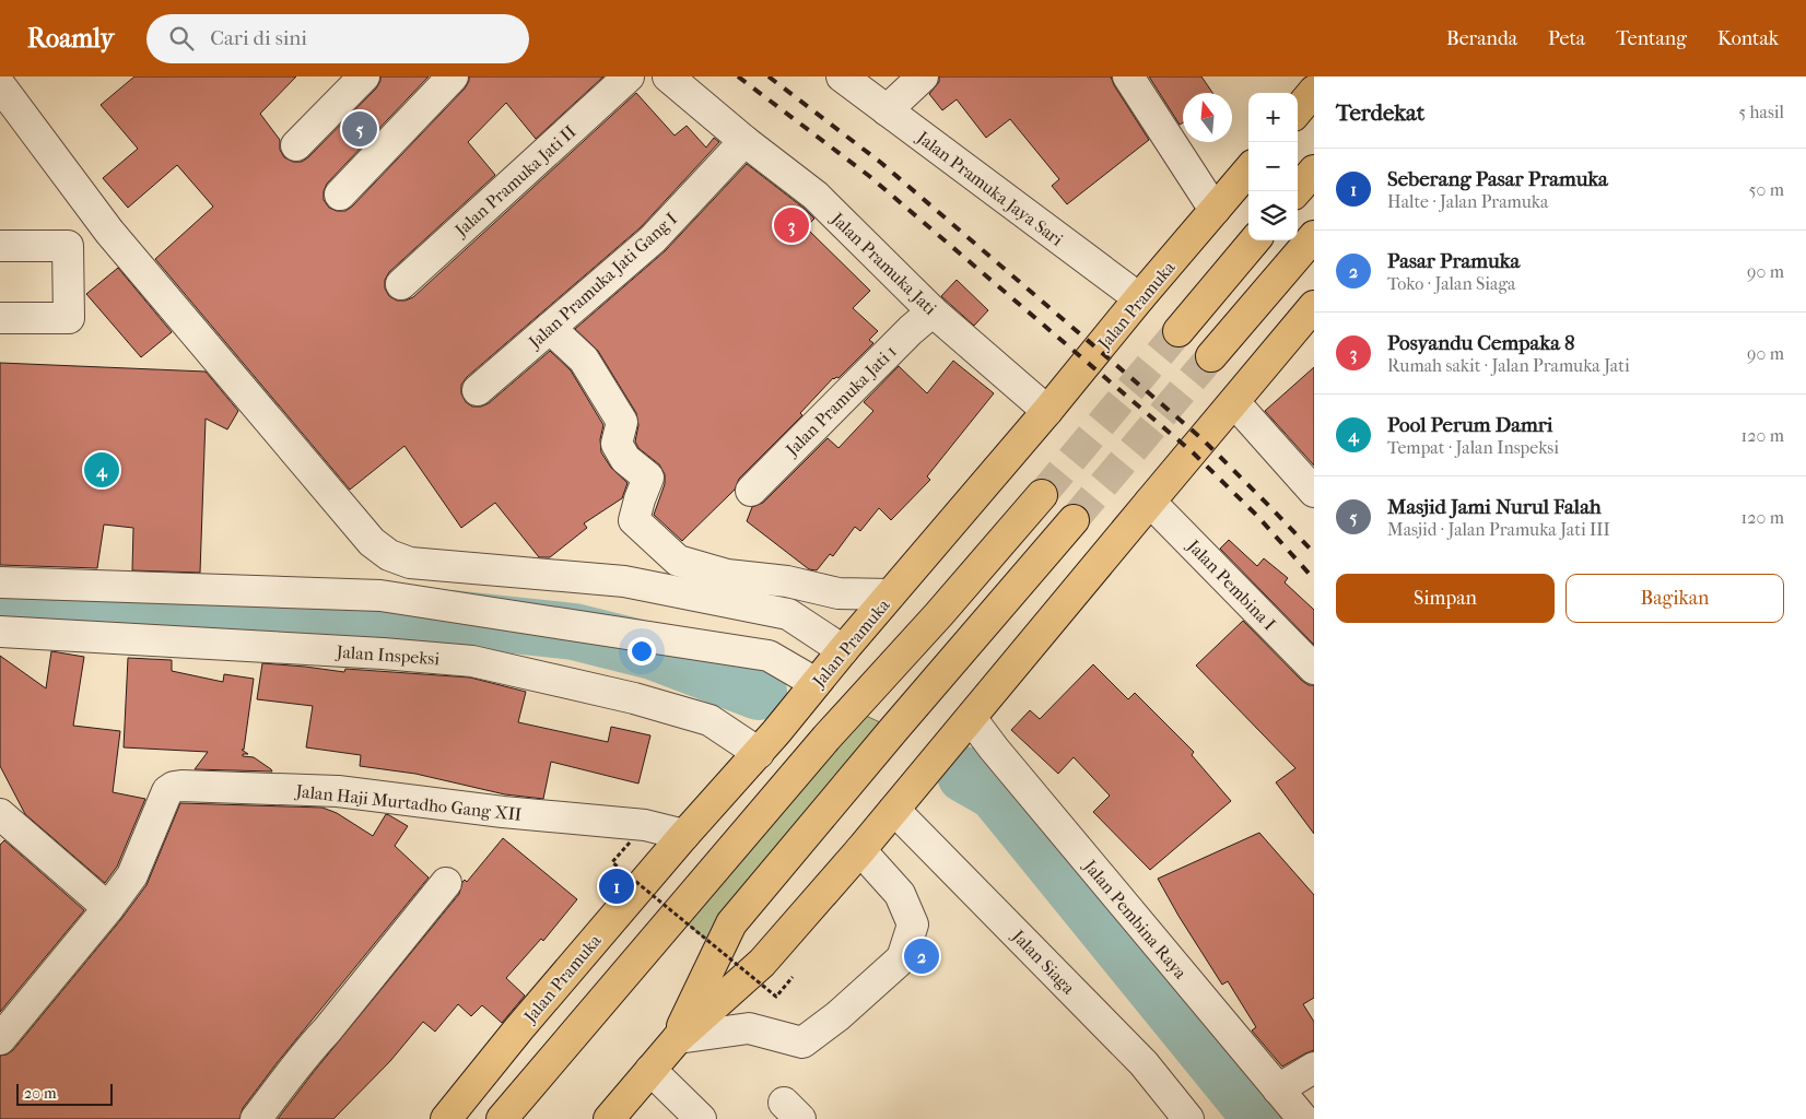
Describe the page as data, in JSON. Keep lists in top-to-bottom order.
{
  "streets": {
    "main road": ["Jalan Pramuka"],
    "street": [
      "Jalan Pramuka Jati II",
      "Jalan Pramuka Jaya Sari",
      "Jalan Pramuka Jati",
      "Jalan Pramuka Jati Gang I",
      "Jalan Pramuka Jati 1",
      "Jalan Pembina I",
      "Jalan Inspeksi",
      "Jalan Haji Murtadho Gang XII",
      "Jalan Pembina Raya",
      "Jalan Siaga"
    ]
  },
  "crossings": [
    ["Jalan Pramuka Jaya Sari", "Jalan Pramuka"],
    ["Jalan Pramuka Jati", "Jalan Pramuka Jati Gang I"],
    ["Jalan Pramuka Jati", "Jalan Pramuka"],
    ["Jalan Pramuka Jati", "Jalan Pramuka Jati 1"],
    ["Jalan Pramuka", "Jalan Inspeksi"],
    ["Jalan Pramuka", "Jalan Haji Murtadho Gang XII"]
  ],
  "scale_bar": "20 m",
  "north": "top",
  "page": {
    "header": "Roamly",
    "search": "Cari di sini",
    "nav": [
      "Beranda",
      "Peta",
      "Tentang",
      "Kontak"
    ],
    "heading": ["Terdekat", "5 hasil"],
    "map_buttons": ["+", "−"],
    "pins": [
      "5",
      "3",
      "4",
      "1",
      "2"
    ],
    "list": [
      {
        "mark": "1",
        "name": "Seberang Pasar Pramuka",
        "note": "Halte · Jalan Pramuka",
        "value": "50 m"
      },
      {
        "mark": "2",
        "name": "Pasar Pramuka",
        "note": "Toko · Jalan Siaga",
        "value": "90 m"
      },
      {
        "mark": "3",
        "name": "Posyandu Cempaka 8",
        "note": "Rumah sakit · Jalan Pramuka Jati",
        "value": "90 m"
      },
      {
        "mark": "4",
        "name": "Pool Perum Damri",
        "note": "Tempat · Jalan Inspeksi",
        "value": "120 m"
      },
      {
        "mark": "5",
        "name": "Masjid Jami Nurul Falah",
        "note": "Masjid · Jalan Pramuka Jati III",
        "value": "120 m"
      }
    ],
    "buttons": ["Simpan", "Bagikan"],
    "scale": "20 m"
  }
}
